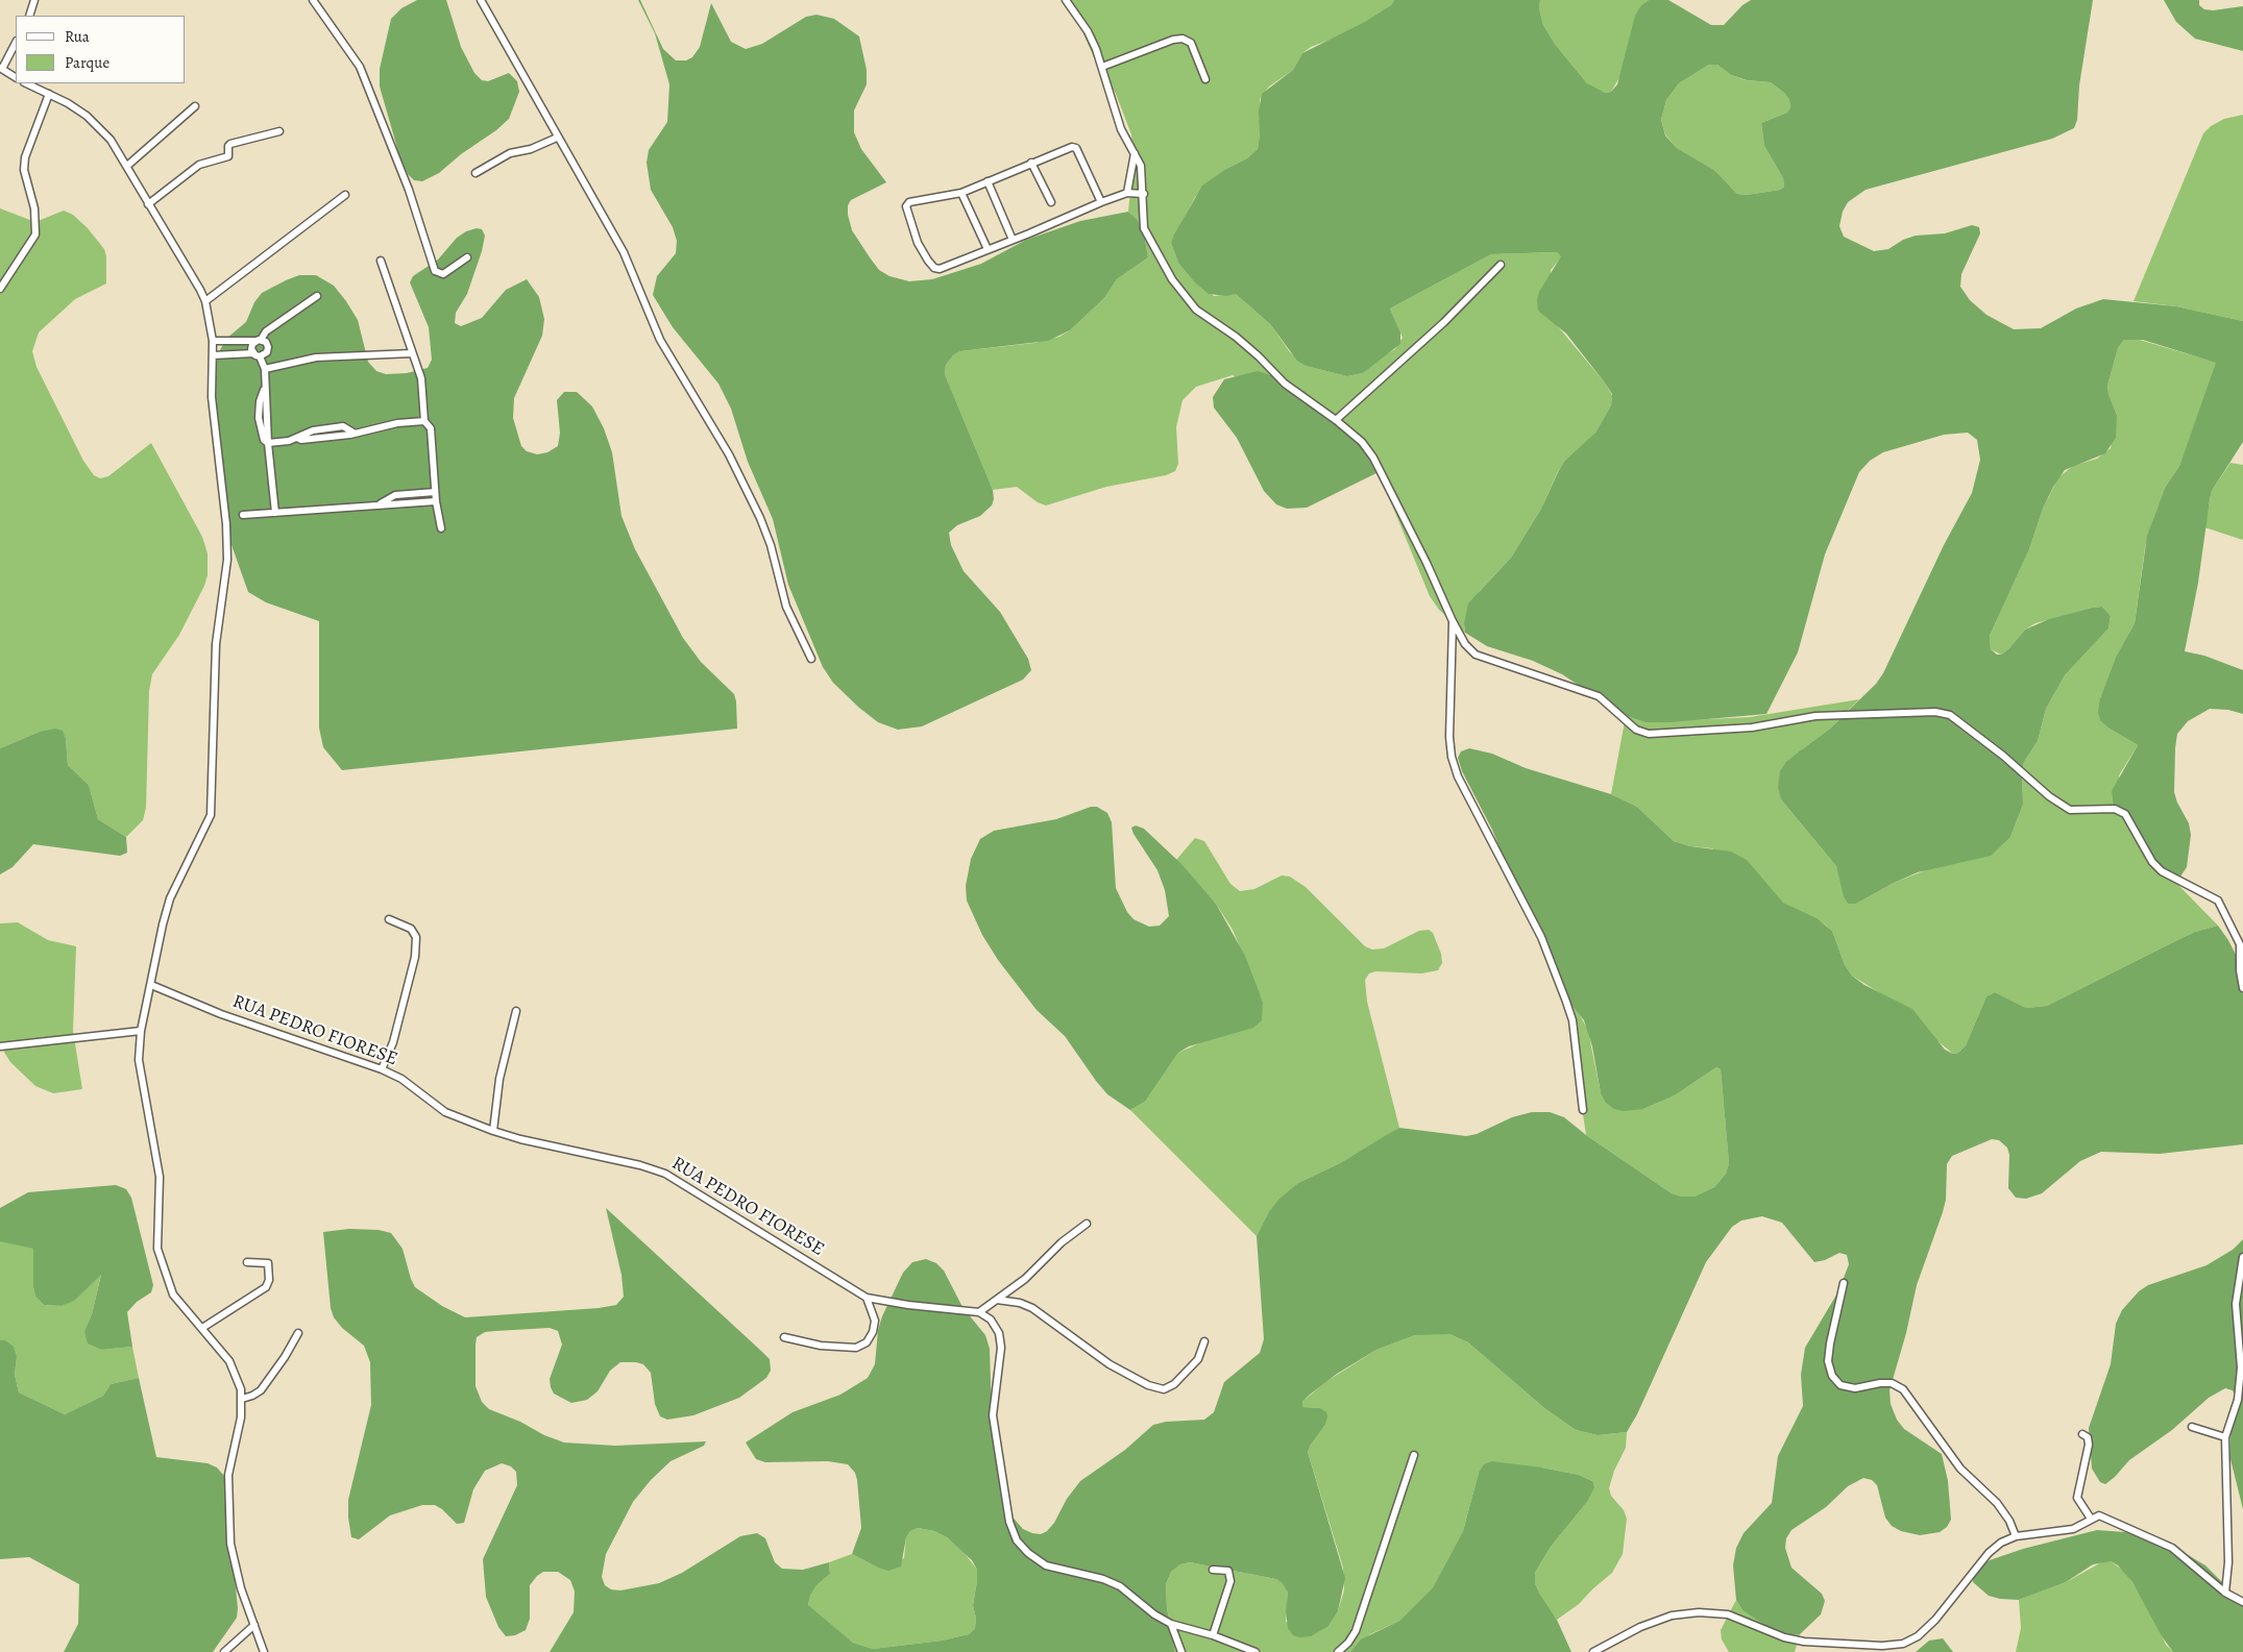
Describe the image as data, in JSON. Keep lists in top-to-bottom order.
{
  "streets": {
    "street": ["RUA PEDRO FIORESE"]
  },
  "legend": ["Rua", "Parque"]
}
